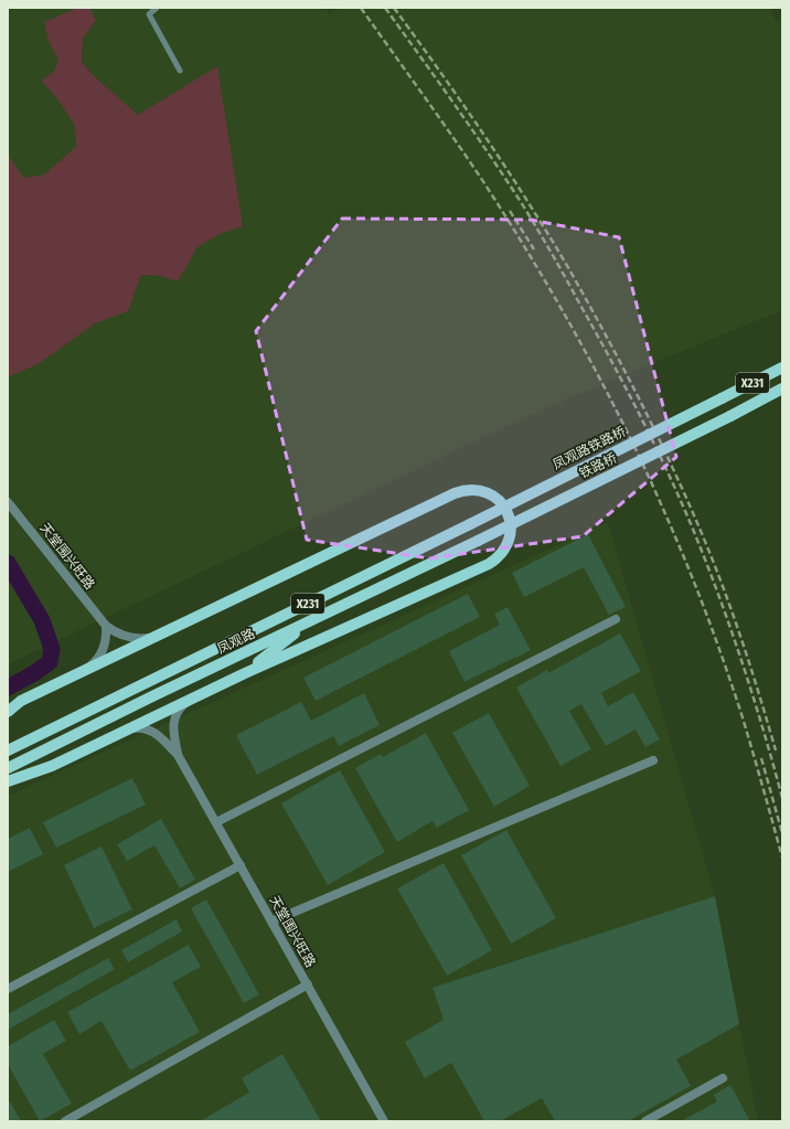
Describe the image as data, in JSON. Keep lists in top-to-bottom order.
{
  "streets": {
    "main road": [
      "X231",
      "凤观路铁路桥",
      "铁路桥",
      "凤观路"
    ],
    "street": ["天堂围兴旺路"]
  },
  "crossings": [
    ["凤观路铁路桥", "凤观路"],
    ["铁路桥", "凤观路"]
  ]
}
